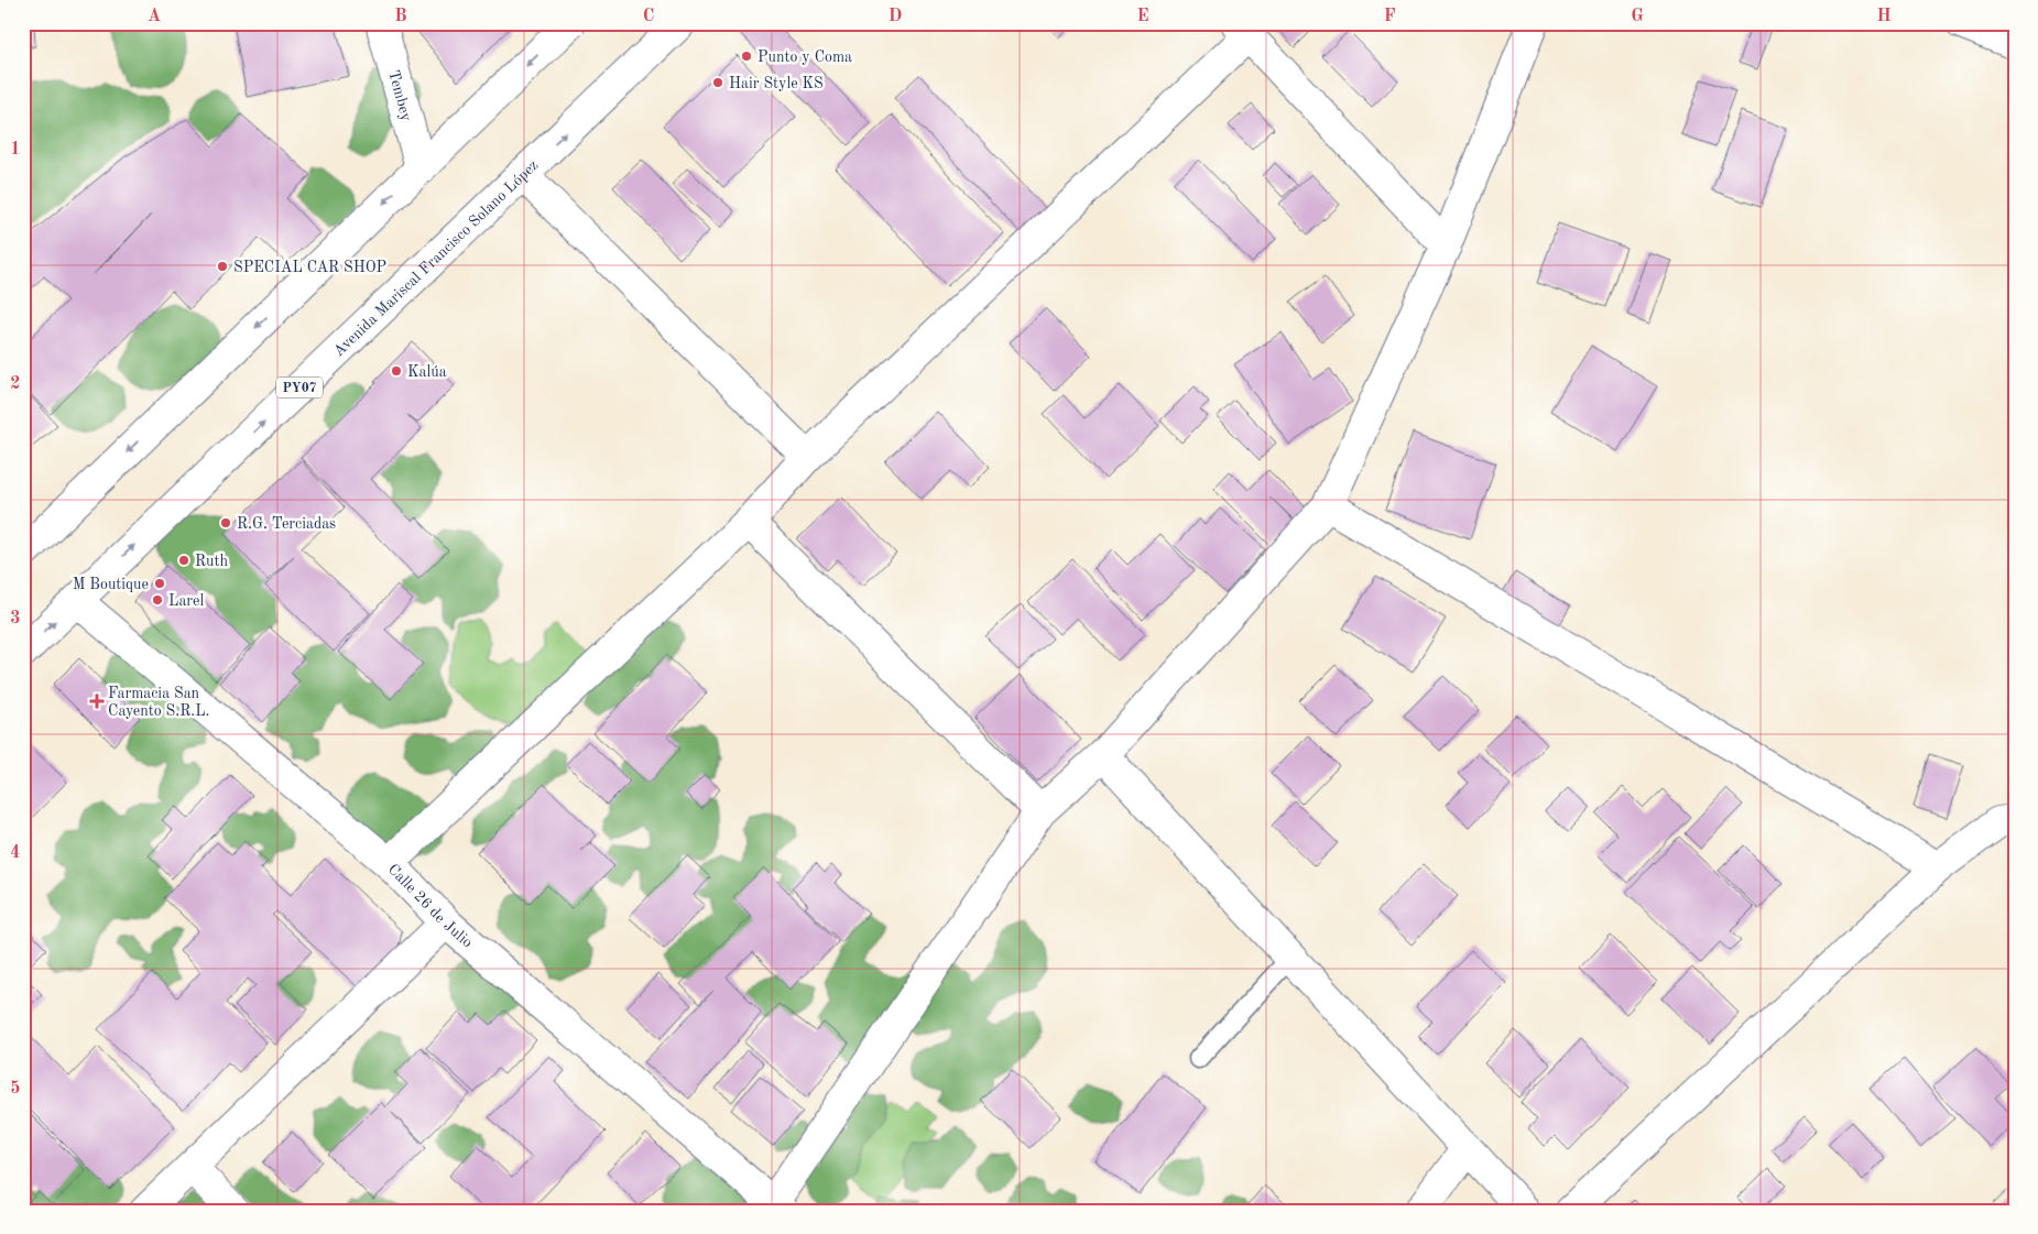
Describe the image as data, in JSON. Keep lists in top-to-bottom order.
{
  "streets": {
    "street": [
      "Tembey",
      "Avenida Mariscal Francisco Solano López",
      "PY07",
      "Calle 26 de Julio"
    ]
  },
  "crossings": [
    ["Avenida Mariscal Francisco Solano López", "Calle 26 de Julio"]
  ],
  "places": {
    "other": [
      "Punto y Coma",
      "Hair Style KS",
      "SPECIAL CAR SHOP",
      "Kalúa",
      "R.G. Terciadas",
      "Ruth",
      "M Boutique",
      "Larel"
    ],
    "health": ["Farmacia San Cayento S.R.L."]
  },
  "grid": {
    "columns": [
      "A",
      "B",
      "C",
      "D",
      "E",
      "F",
      "G",
      "H"
    ],
    "rows": [
      "1",
      "2",
      "3",
      "4",
      "5"
    ]
  }
}
